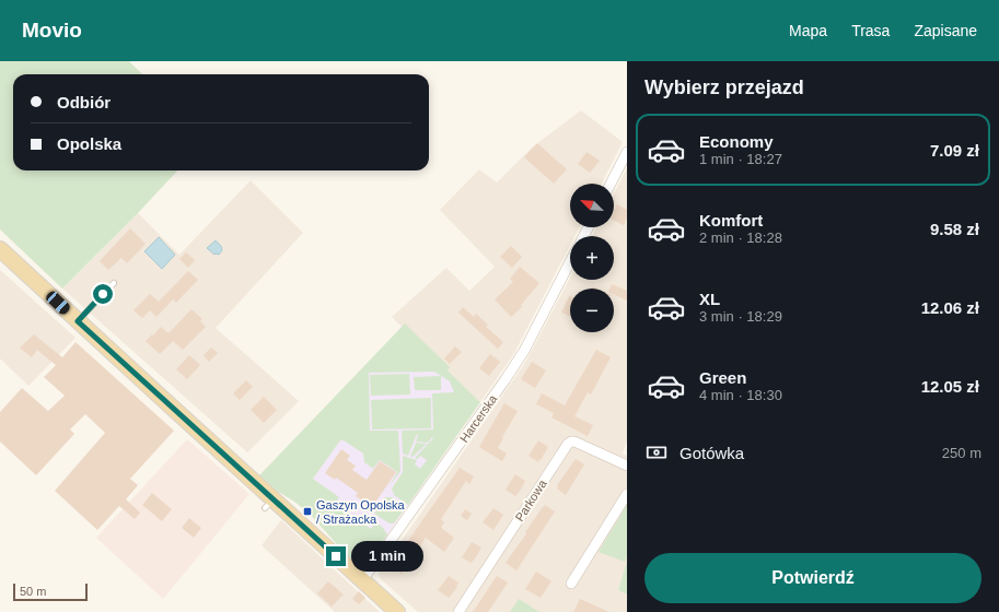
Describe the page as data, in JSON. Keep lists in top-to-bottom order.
{
  "streets": {
    "street": ["Harcerska", "Parkowa"]
  },
  "places": {
    "transit": ["Gaszyn Opolska / Strażacka"]
  },
  "scale_bar": "50 m",
  "north": "top left",
  "page": {
    "header": "Movio",
    "nav": ["Mapa", "Trasa", "Zapisane"],
    "heading": "Wybierz przejazd",
    "banner": ["Odbiór", "Opolska"],
    "list": [
      {
        "name": "Economy",
        "note": "1 min · 18:27",
        "value": "7.09 zł"
      },
      {
        "name": "Komfort",
        "note": "2 min · 18:28",
        "value": "9.58 zł"
      },
      {
        "name": "XL",
        "note": "3 min · 18:29",
        "value": "12.06 zł"
      },
      {
        "name": "Green",
        "note": "4 min · 18:30",
        "value": "12.05 zł"
      }
    ],
    "map_buttons": ["+", "−"],
    "pay": ["Gotówka", "250 m"],
    "bubble": "1 min",
    "buttons": "Potwierdź",
    "scale": "50 m"
  }
}
